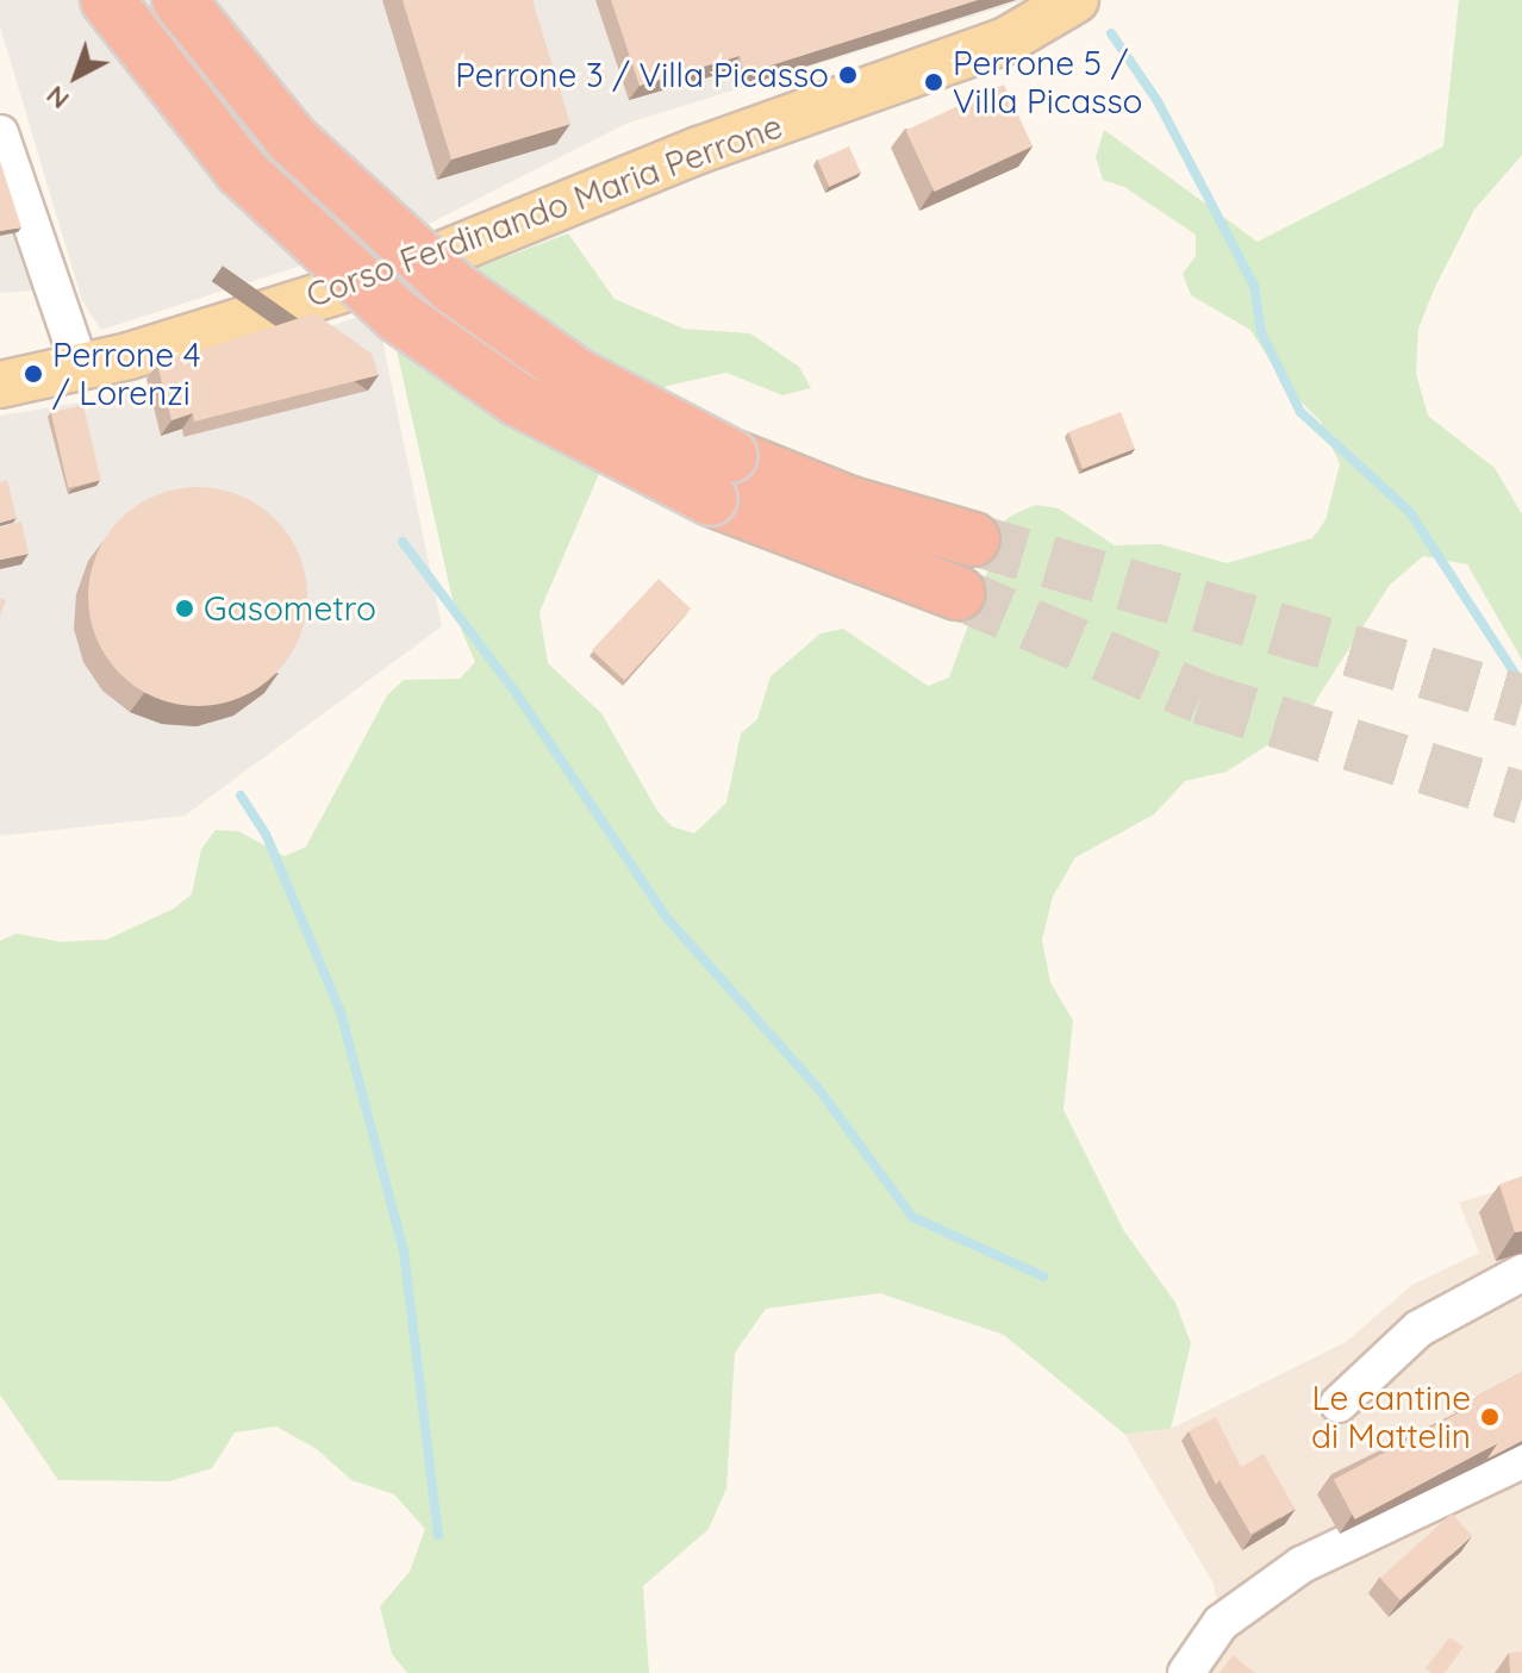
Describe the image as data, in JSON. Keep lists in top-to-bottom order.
{
  "streets": {
    "main road": ["Corso Ferdinando Maria Perrone"]
  },
  "places": [
    "Perrone 3 / Villa Picasso",
    "Perrone 5 / Villa Picasso",
    "Perrone 4 / Lorenzi",
    "Gasometro",
    "Le cantine di Mattelin"
  ],
  "north": "bottom left"
}
